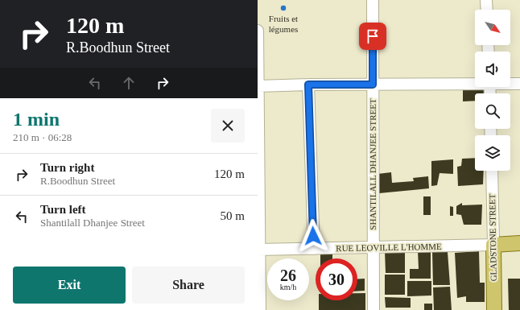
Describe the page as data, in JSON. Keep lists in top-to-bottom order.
{
  "streets": {
    "main road": ["GLADSTONE STREET", "RUE LEOVILLE L'HOMME"],
    "street": ["SHANTILALL DHANJEE STREET"]
  },
  "crossings": [
    ["SHANTILALL DHANJEE STREET", "RUE LEOVILLE L'HOMME"],
    ["GLADSTONE STREET", "RUE LEOVILLE L'HOMME"]
  ],
  "places": ["Fruits et légumes"],
  "north": "bottom right",
  "page": {
    "turn": ["120 m", "R.Boodhun Street"],
    "heading": ["1 min", "210 m · 06:28"],
    "list": [
      {
        "name": "Turn right",
        "note": "R.Boodhun Street",
        "value": "120 m"
      },
      {
        "name": "Turn left",
        "note": "Shantilall Dhanjee Street",
        "value": "50 m"
      }
    ],
    "speed": "26 km/h",
    "limit": "30",
    "buttons": ["Exit", "Share"]
  }
}
